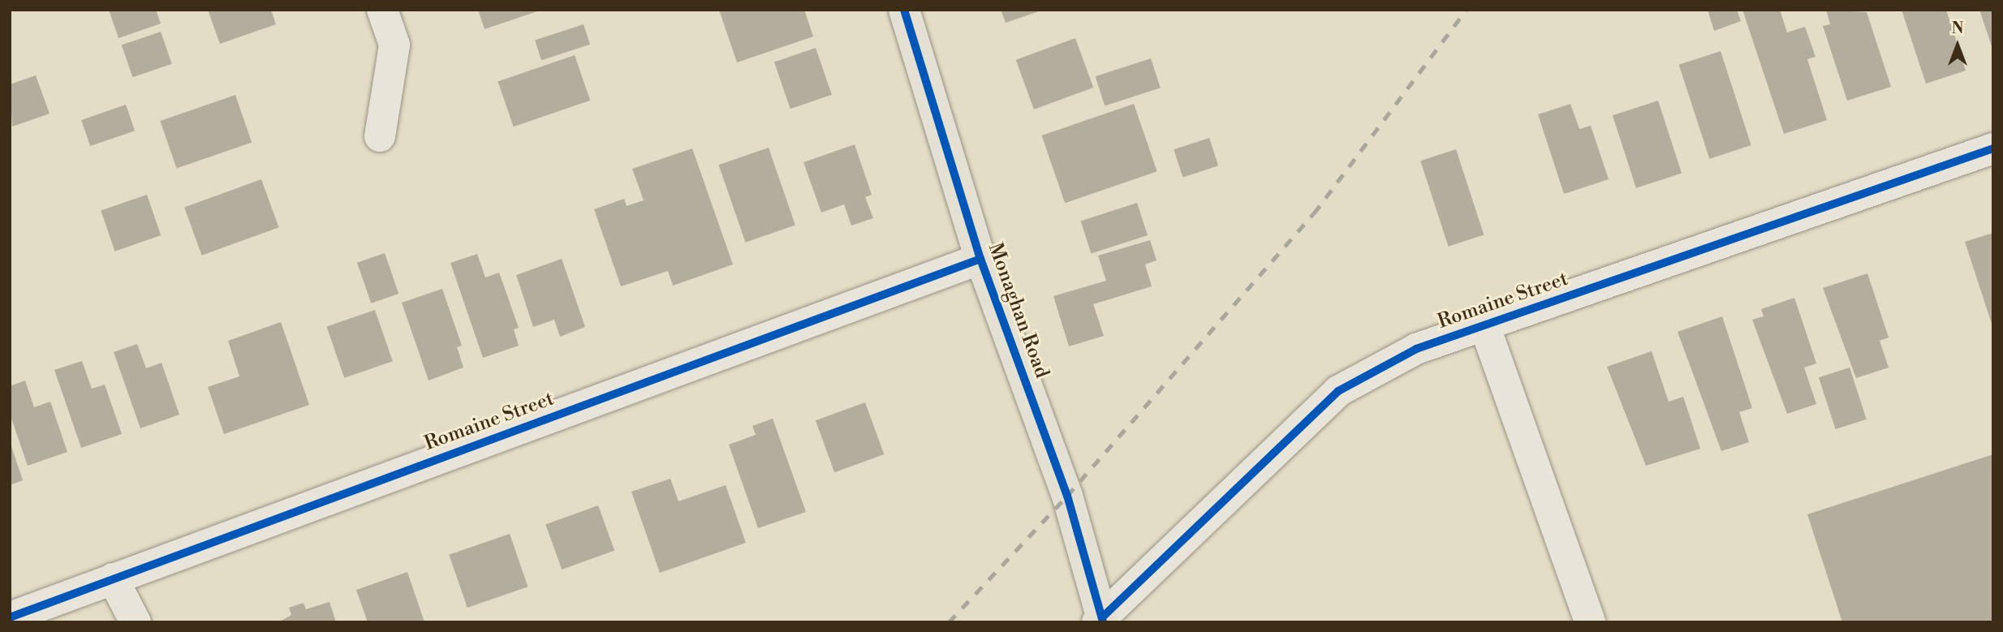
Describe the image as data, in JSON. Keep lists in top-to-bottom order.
{
  "streets": {
    "main road": ["Monaghan Road"],
    "street": ["Romaine Street"]
  },
  "crossings": [
    ["Romaine Street", "Monaghan Road"]
  ],
  "north": "top"
}
